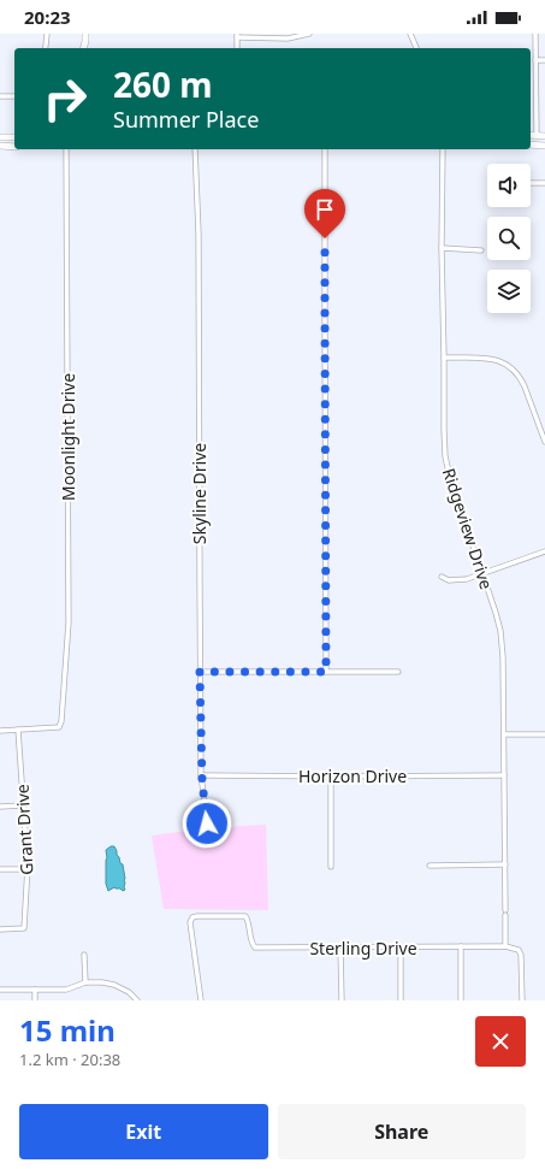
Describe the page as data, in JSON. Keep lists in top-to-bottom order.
{
  "streets": {
    "street": [
      "Moonlight Drive",
      "Skyline Drive",
      "Ridgeview Drive",
      "Horizon Drive",
      "Grant Drive",
      "Sterling Drive"
    ]
  },
  "crossings": [
    ["Moonlight Drive", "Grant Drive"],
    ["Skyline Drive", "Horizon Drive"],
    ["Ridgeview Drive", "Horizon Drive"],
    ["Ridgeview Drive", "Sterling Drive"]
  ],
  "page": {
    "status": "20:23",
    "turn": ["260 m", "Summer Place"],
    "heading": ["15 min", "1.2 km · 20:38"],
    "buttons": ["Exit", "Share"]
  }
}
